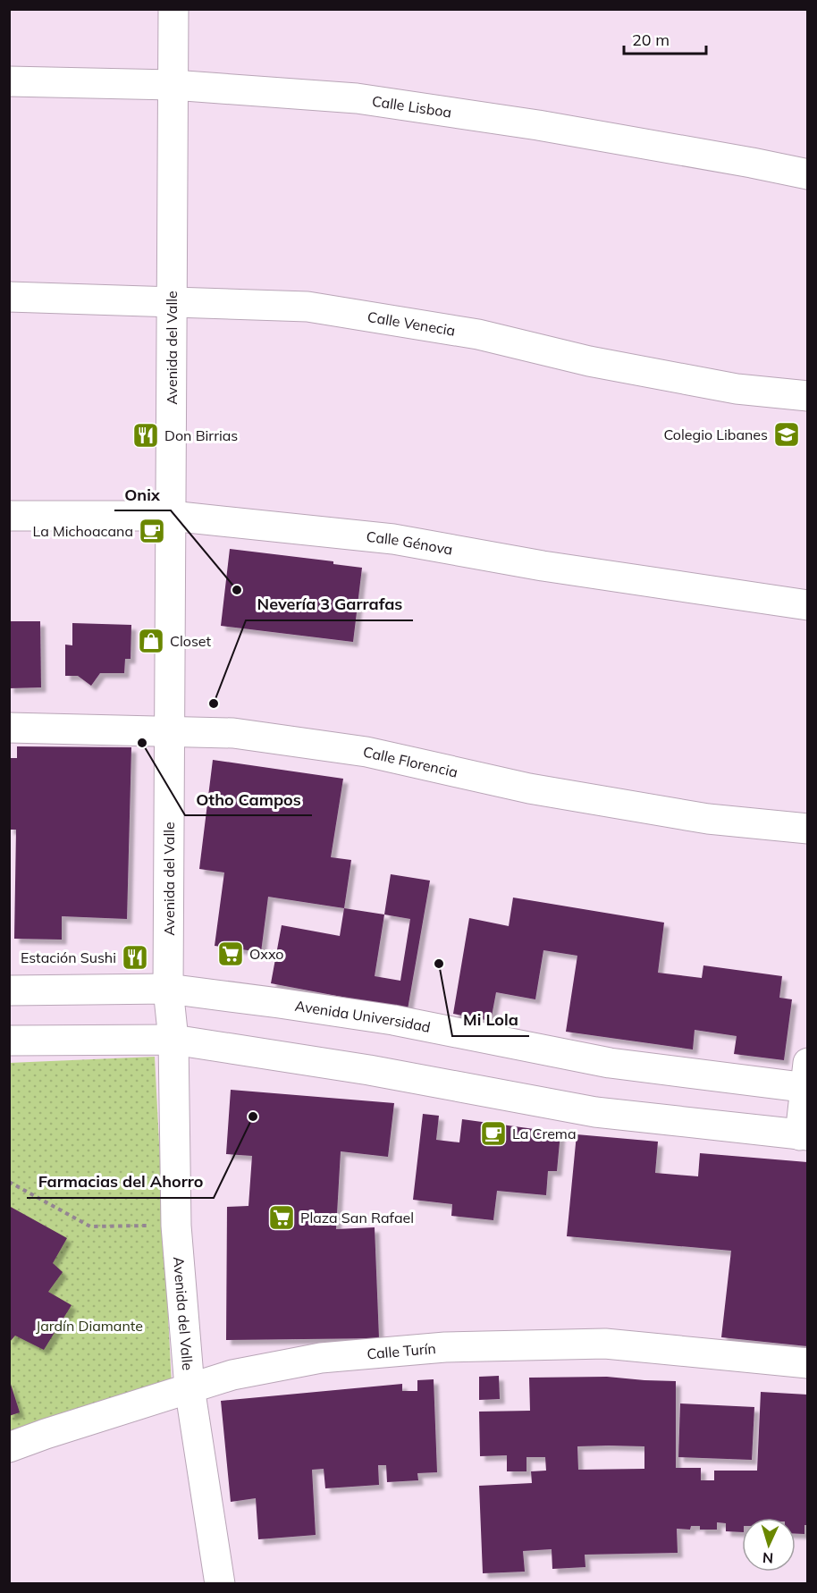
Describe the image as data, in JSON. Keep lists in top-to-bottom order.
{
  "streets": {
    "street": [
      "Calle Lisboa",
      "Calle Venecia",
      "Avenida del Valle",
      "Calle Génova",
      "Calle Florencia",
      "Avenida Universidad",
      "Calle Turín"
    ]
  },
  "crossings": [
    ["Calle Lisboa", "Avenida del Valle"],
    ["Calle Venecia", "Avenida del Valle"],
    ["Avenida del Valle", "Calle Génova"],
    ["Avenida del Valle", "Calle Florencia"],
    ["Avenida del Valle", "Avenida Universidad"],
    ["Avenida del Valle", "Calle Turín"]
  ],
  "parks": ["Jardín Diamante"],
  "places": {
    "school or university": ["Colegio Libanes"],
    "restaurant": ["Don Birrias", "Estación Sushi"],
    "cafe": ["La Michoacana", "La Crema"],
    "other": [
      "Onix",
      "Nevería 3 Garrafas",
      "Otho Campos",
      "Mi Lola",
      "Farmacias del Ahorro"
    ],
    "shop": ["Closet"],
    "supermarket": ["Oxxo", "Plaza San Rafael"]
  },
  "scale_bar": "20 m",
  "north": "bottom"
}
